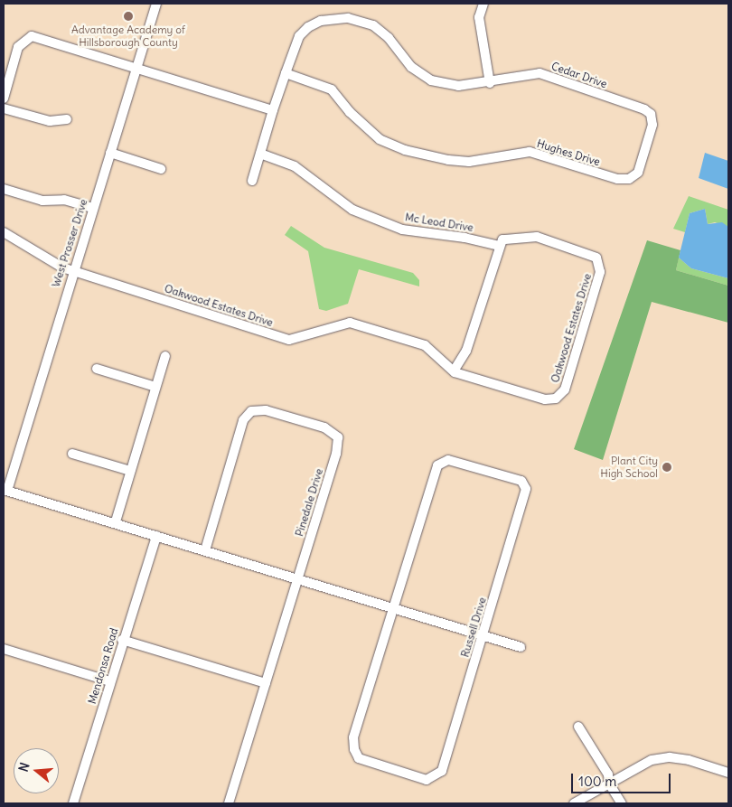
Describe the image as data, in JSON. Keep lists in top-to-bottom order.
{
  "streets": {
    "street": [
      "Cedar Drive",
      "Hughes Drive",
      "Mc Leod Drive",
      "West Prosser Drive",
      "Oakwood Estates Drive",
      "Pinedale Drive",
      "Russell Drive",
      "Mendonsa Road"
    ]
  },
  "crossings": [
    ["Cedar Drive", "Hughes Drive"],
    ["Mc Leod Drive", "Oakwood Estates Drive"],
    ["West Prosser Drive", "Oakwood Estates Drive"]
  ],
  "places": ["Advantage Academy of Hillsborough County", "Plant City High School"],
  "scale_bar": "100 m",
  "north": "left"
}
